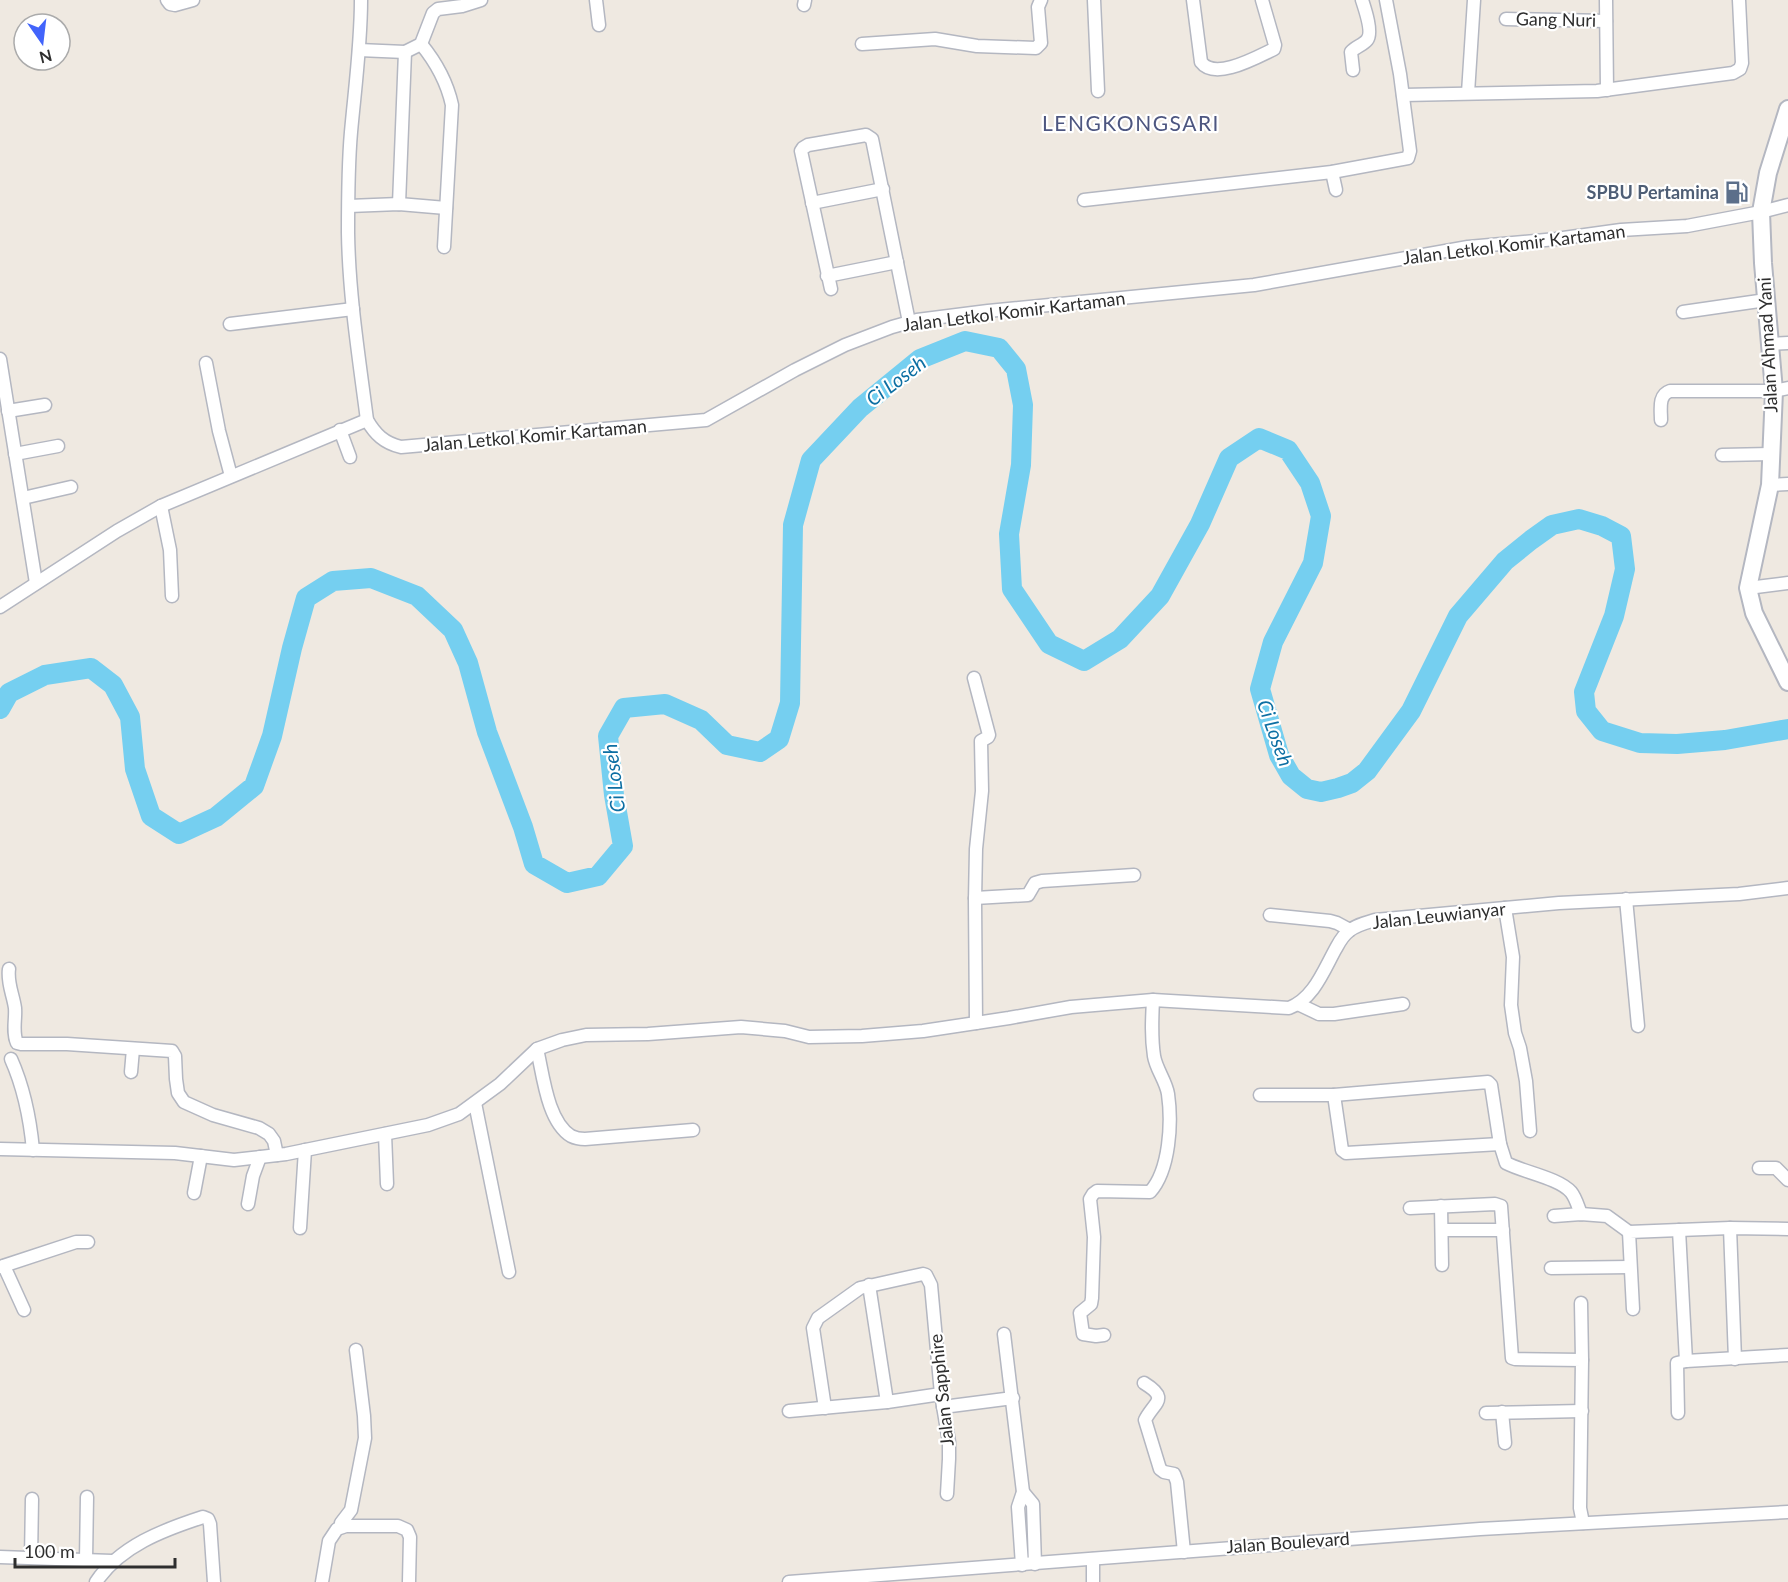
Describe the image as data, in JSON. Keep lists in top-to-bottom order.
{
  "streets": {
    "street": [
      "Gang Nuri",
      "Jalan Letkol Komir Kartaman",
      "Jalan Ahmad Yani",
      "Jalan Leuwianyar",
      "Jalan Sapphire",
      "Jalan Boulevard"
    ]
  },
  "crossings": [
    ["Jalan Letkol Komir Kartaman", "Jalan Ahmad Yani"]
  ],
  "districts": ["LENGKONGSARI"],
  "water": ["Ci Loseh"],
  "places": {
    "fuel station": ["SPBU Pertamina"]
  },
  "scale_bar": "100 m",
  "north": "bottom"
}
